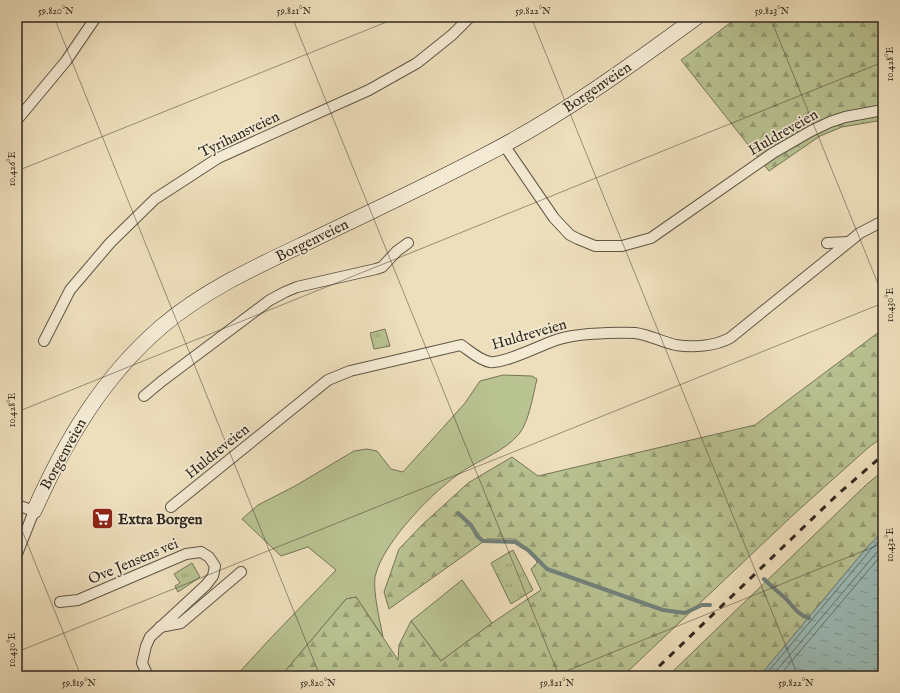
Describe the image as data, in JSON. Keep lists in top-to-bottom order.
{
  "streets": {
    "street": [
      "Borgenveien",
      "Huldreveien",
      "Tyrihansveien",
      "Ove Jensens vei"
    ]
  },
  "crossings": [
    ["Borgenveien", "Huldreveien"]
  ],
  "places": {
    "supermarket": ["Extra Borgen"]
  },
  "coordinates": [
    "59.820°N",
    "59.821°N",
    "59.822°N",
    "59.823°N",
    "10.428°E",
    "10.426°E",
    "10.430°E",
    "10.432°E",
    "59.819°N"
  ]
}
